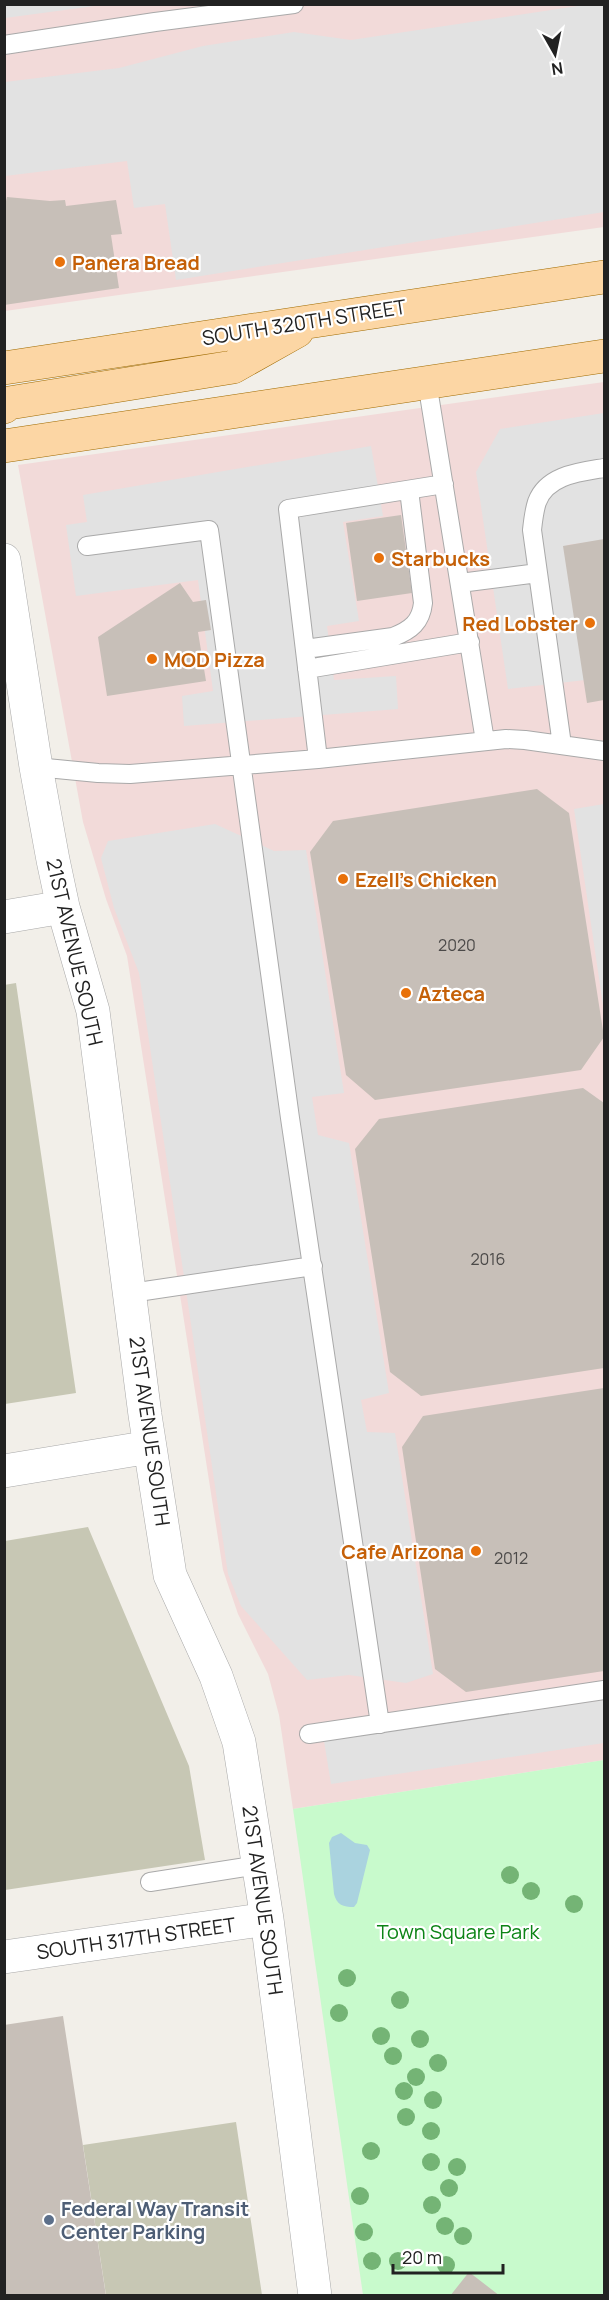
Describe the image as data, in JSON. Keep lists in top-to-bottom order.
{
  "streets": {
    "main road": ["SOUTH 320TH STREET"],
    "street": ["21ST AVENUE SOUTH", "SOUTH 317TH STREET"]
  },
  "crossings": [
    ["21ST AVENUE SOUTH", "SOUTH 317TH STREET"]
  ],
  "parks": ["Town Square Park"],
  "places": [
    "Panera Bread",
    "Starbucks",
    "Red Lobster",
    "MOD Pizza",
    "Ezell's Chicken",
    "Azteca",
    "Cafe Arizona",
    "Federal Way Transit Center Parking"
  ],
  "house_numbers": ["2020", "2016", "2012"],
  "scale_bar": "20 m",
  "north": "bottom"
}
